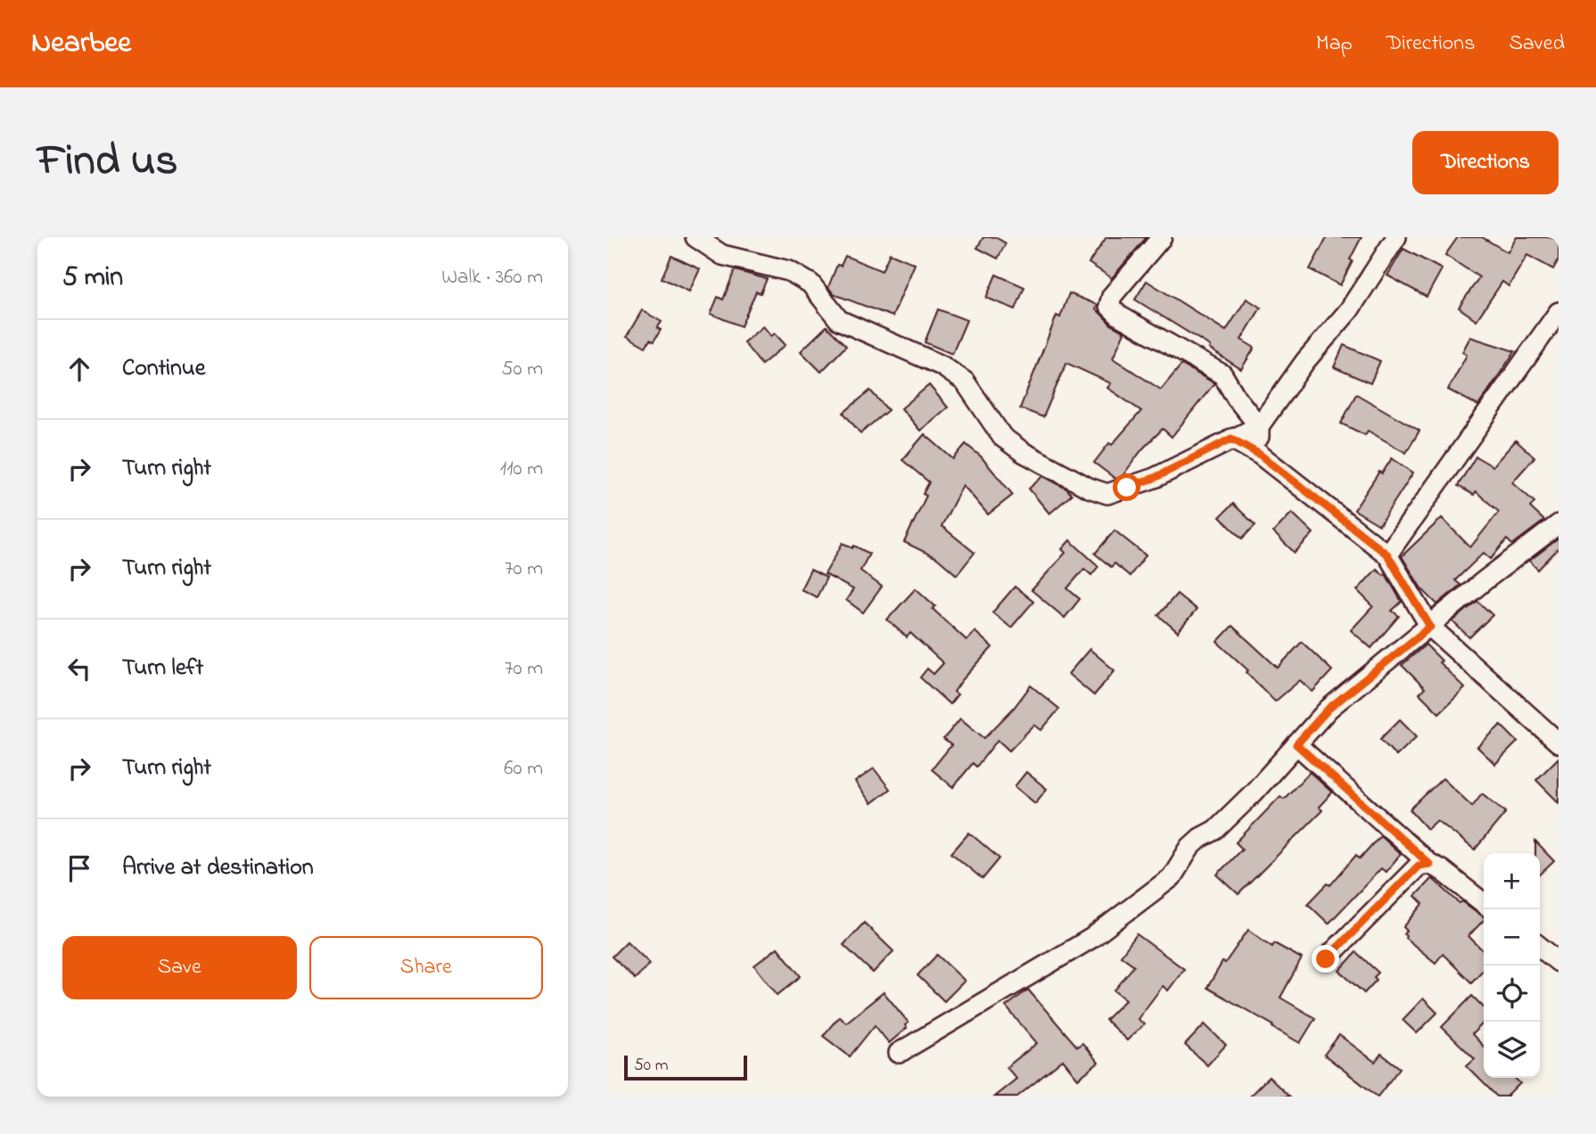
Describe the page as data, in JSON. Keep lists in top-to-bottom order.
{
  "scale_bar": "50 m",
  "page": {
    "header": "Nearbee",
    "nav": ["Map", "Directions", "Saved"],
    "title": "Find us",
    "buttons": [
      "Directions",
      ["Save", "Share"]
    ],
    "heading": ["5 min", "Walk · 360 m"],
    "list": [
      ["Continue", "50 m"],
      ["Turn right", "110 m"],
      ["Turn right", "70 m"],
      ["Turn left", "70 m"],
      ["Turn right", "60 m"],
      "Arrive at destination"
    ],
    "map_buttons": ["+", "−"],
    "scale": "50 m"
  }
}
